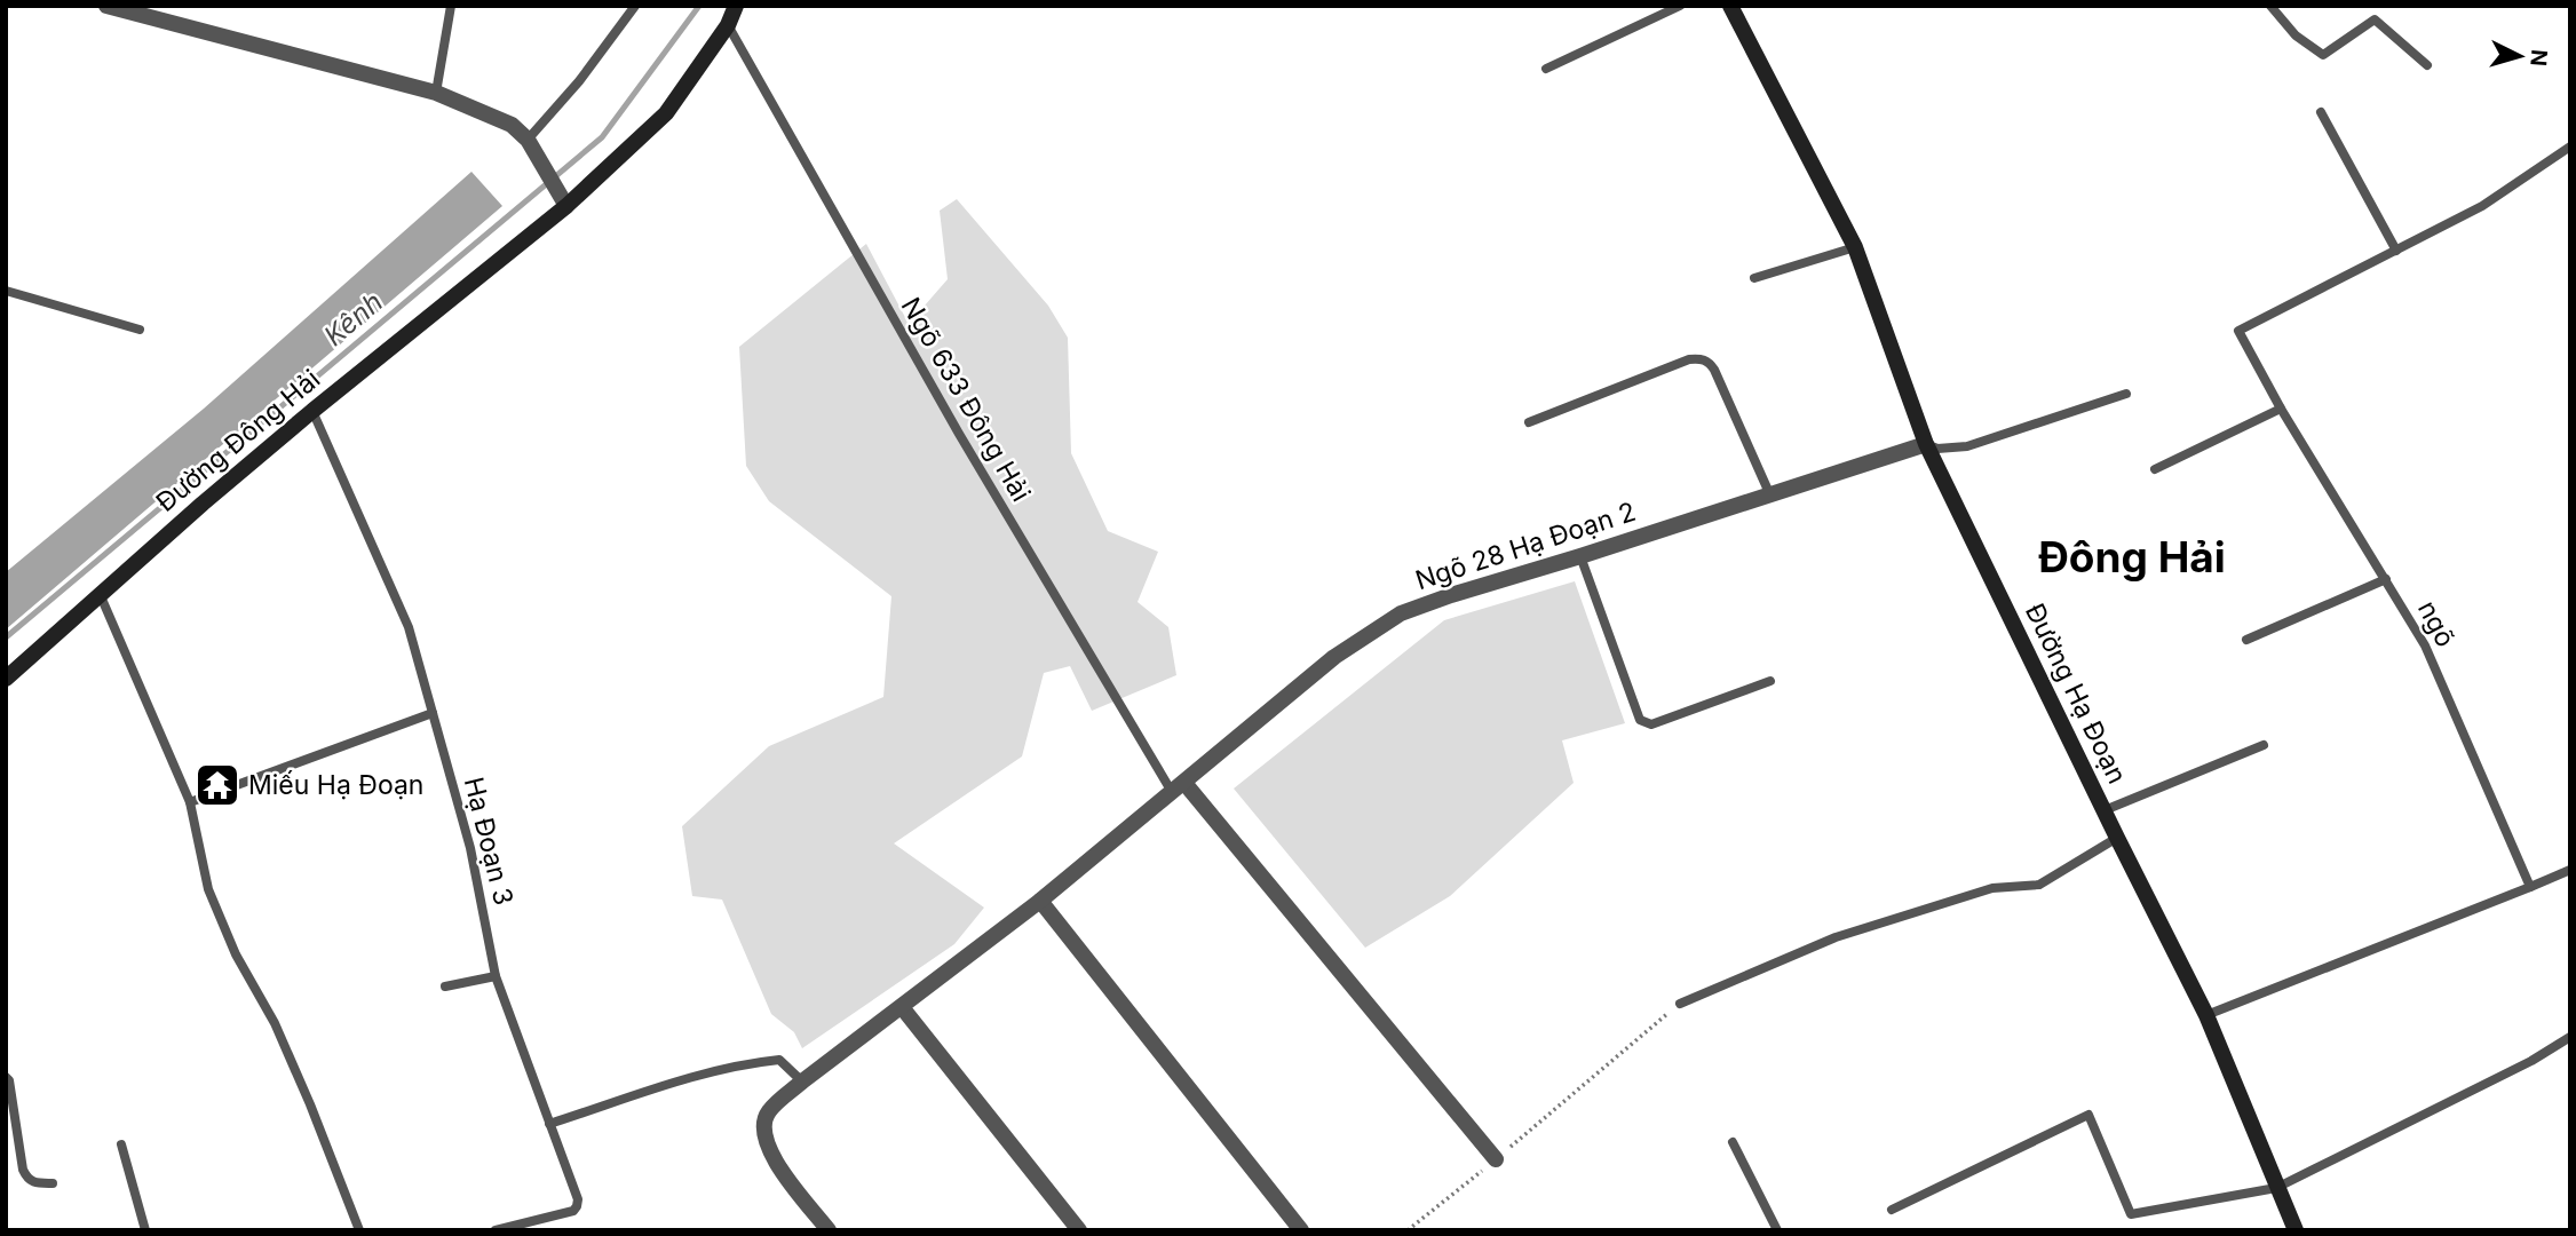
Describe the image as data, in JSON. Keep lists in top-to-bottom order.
{
  "streets": {
    "street": ["Đường Đông Hải", "Ngõ 28 Hạ Đoạn 2", "Đường Hạ Đoạn"],
    "lane": ["Ngõ 633 Đông Hải", "ngõ", "Hạ Đoạn 3"]
  },
  "crossings": [
    ["Ngõ 633 Đông Hải", "Đường Đông Hải"],
    ["Ngõ 633 Đông Hải", "Ngõ 28 Hạ Đoạn 2"],
    ["Đường Đông Hải", "Hạ Đoạn 3"],
    ["Ngõ 28 Hạ Đoạn 2", "Đường Hạ Đoạn"]
  ],
  "districts": ["Đông Hải"],
  "water": ["Kênh"],
  "places": {
    "temple": ["Miếu Hạ Đoạn"]
  },
  "north": "right"
}
